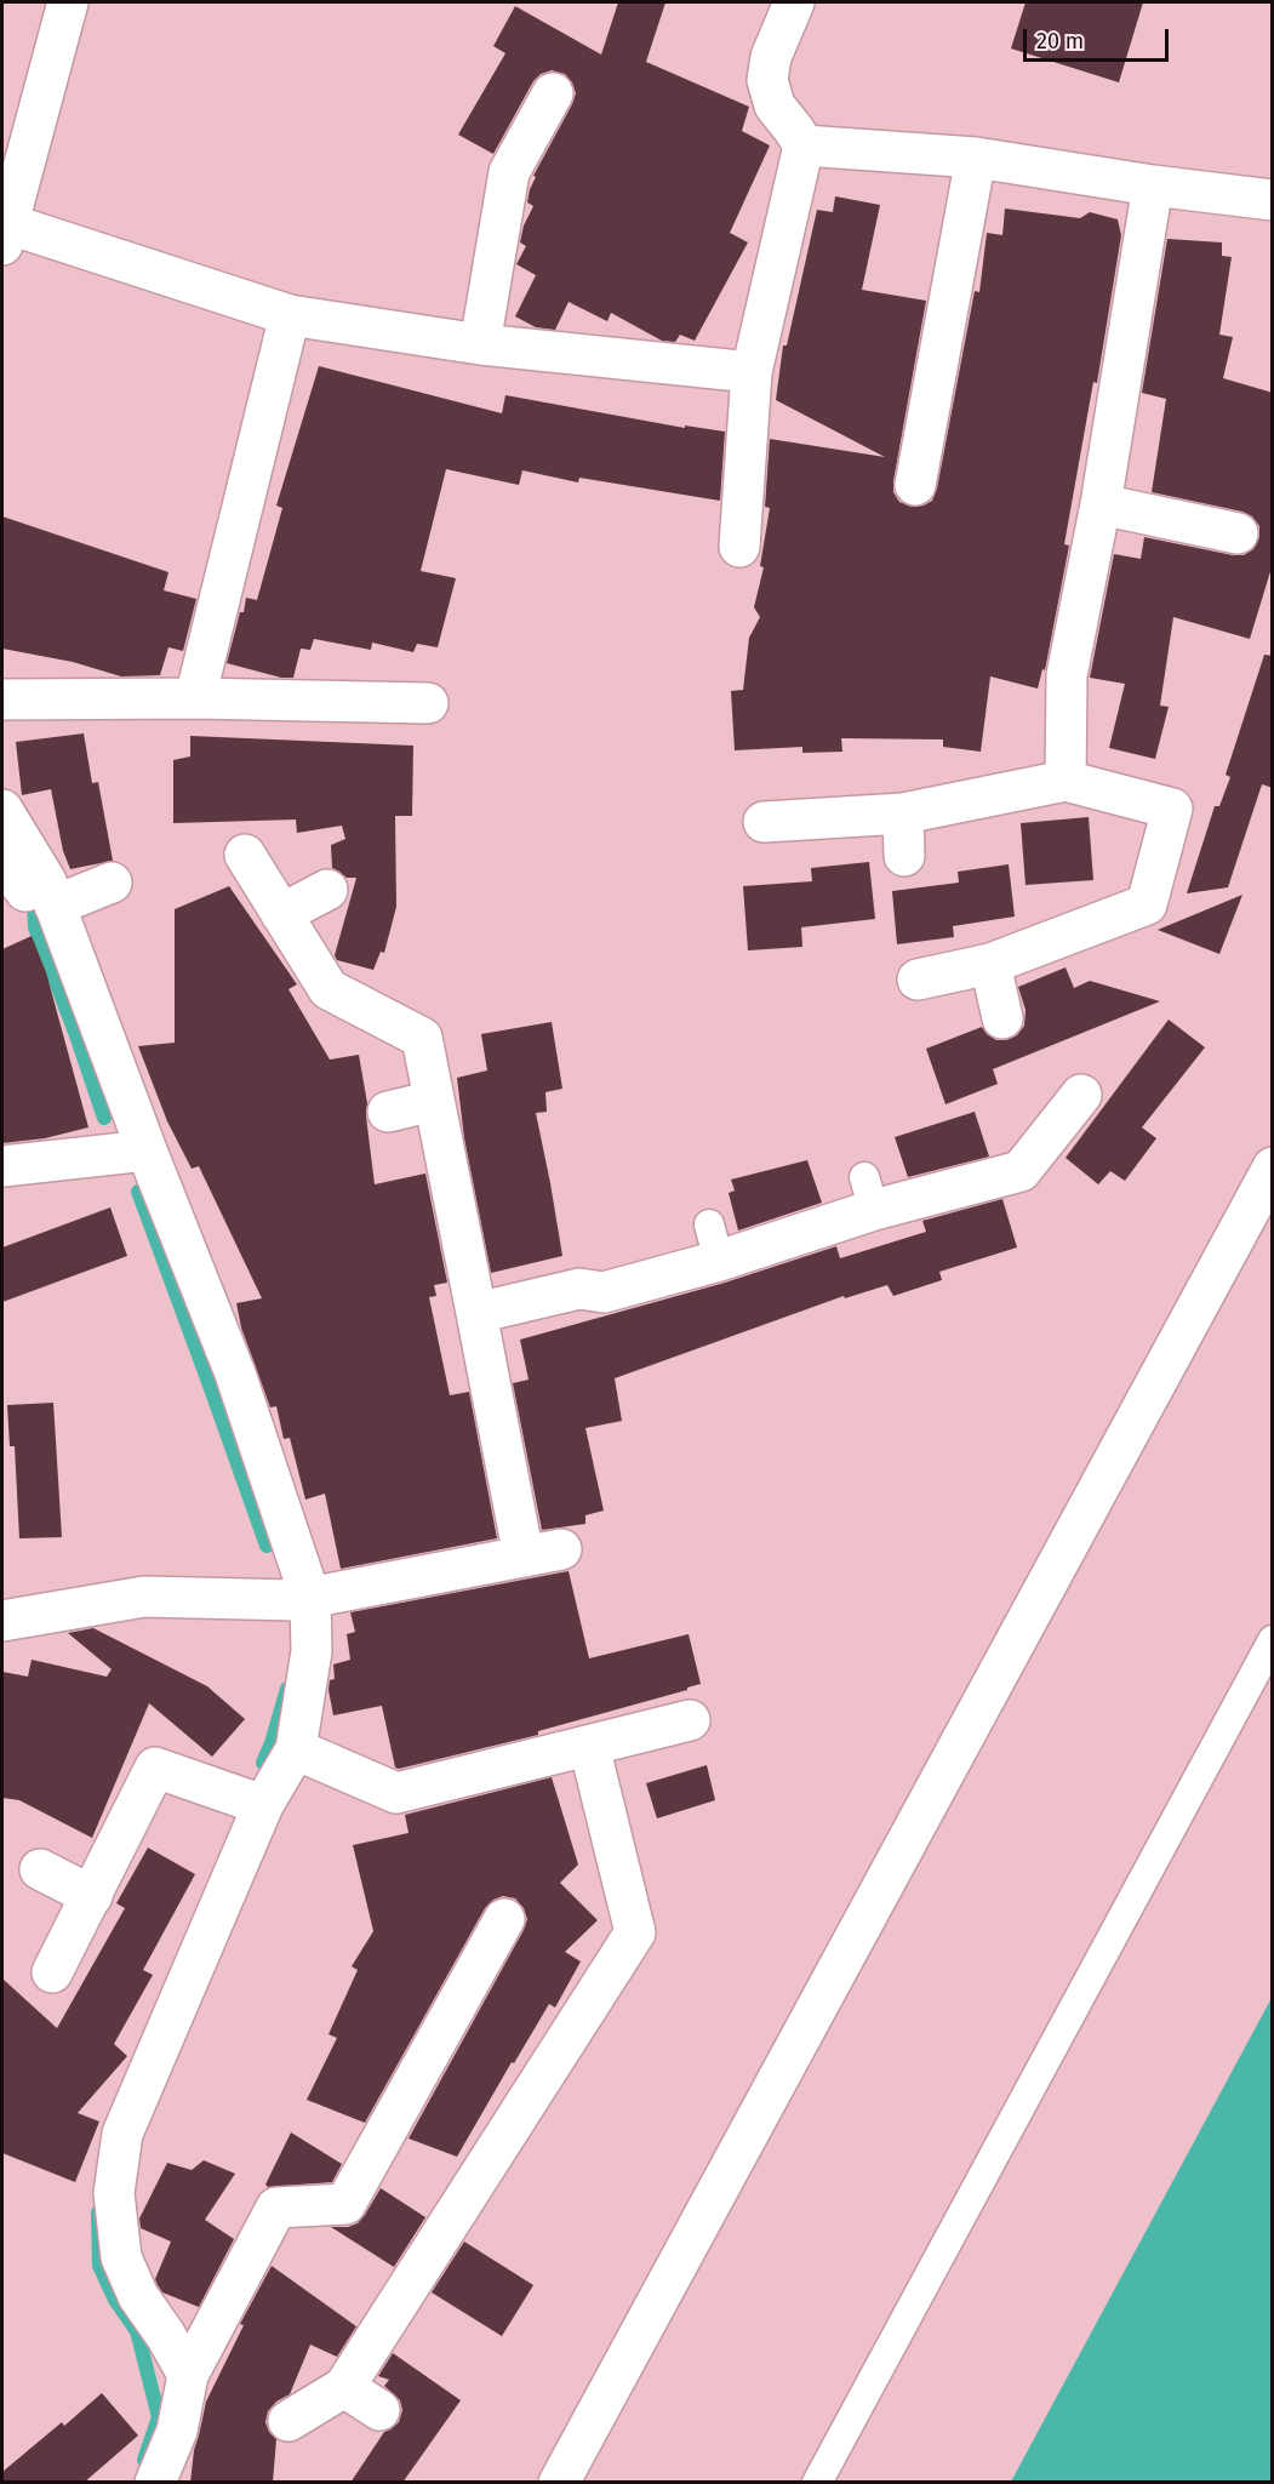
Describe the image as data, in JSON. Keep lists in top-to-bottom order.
{
  "scale_bar": "20 m"
}
